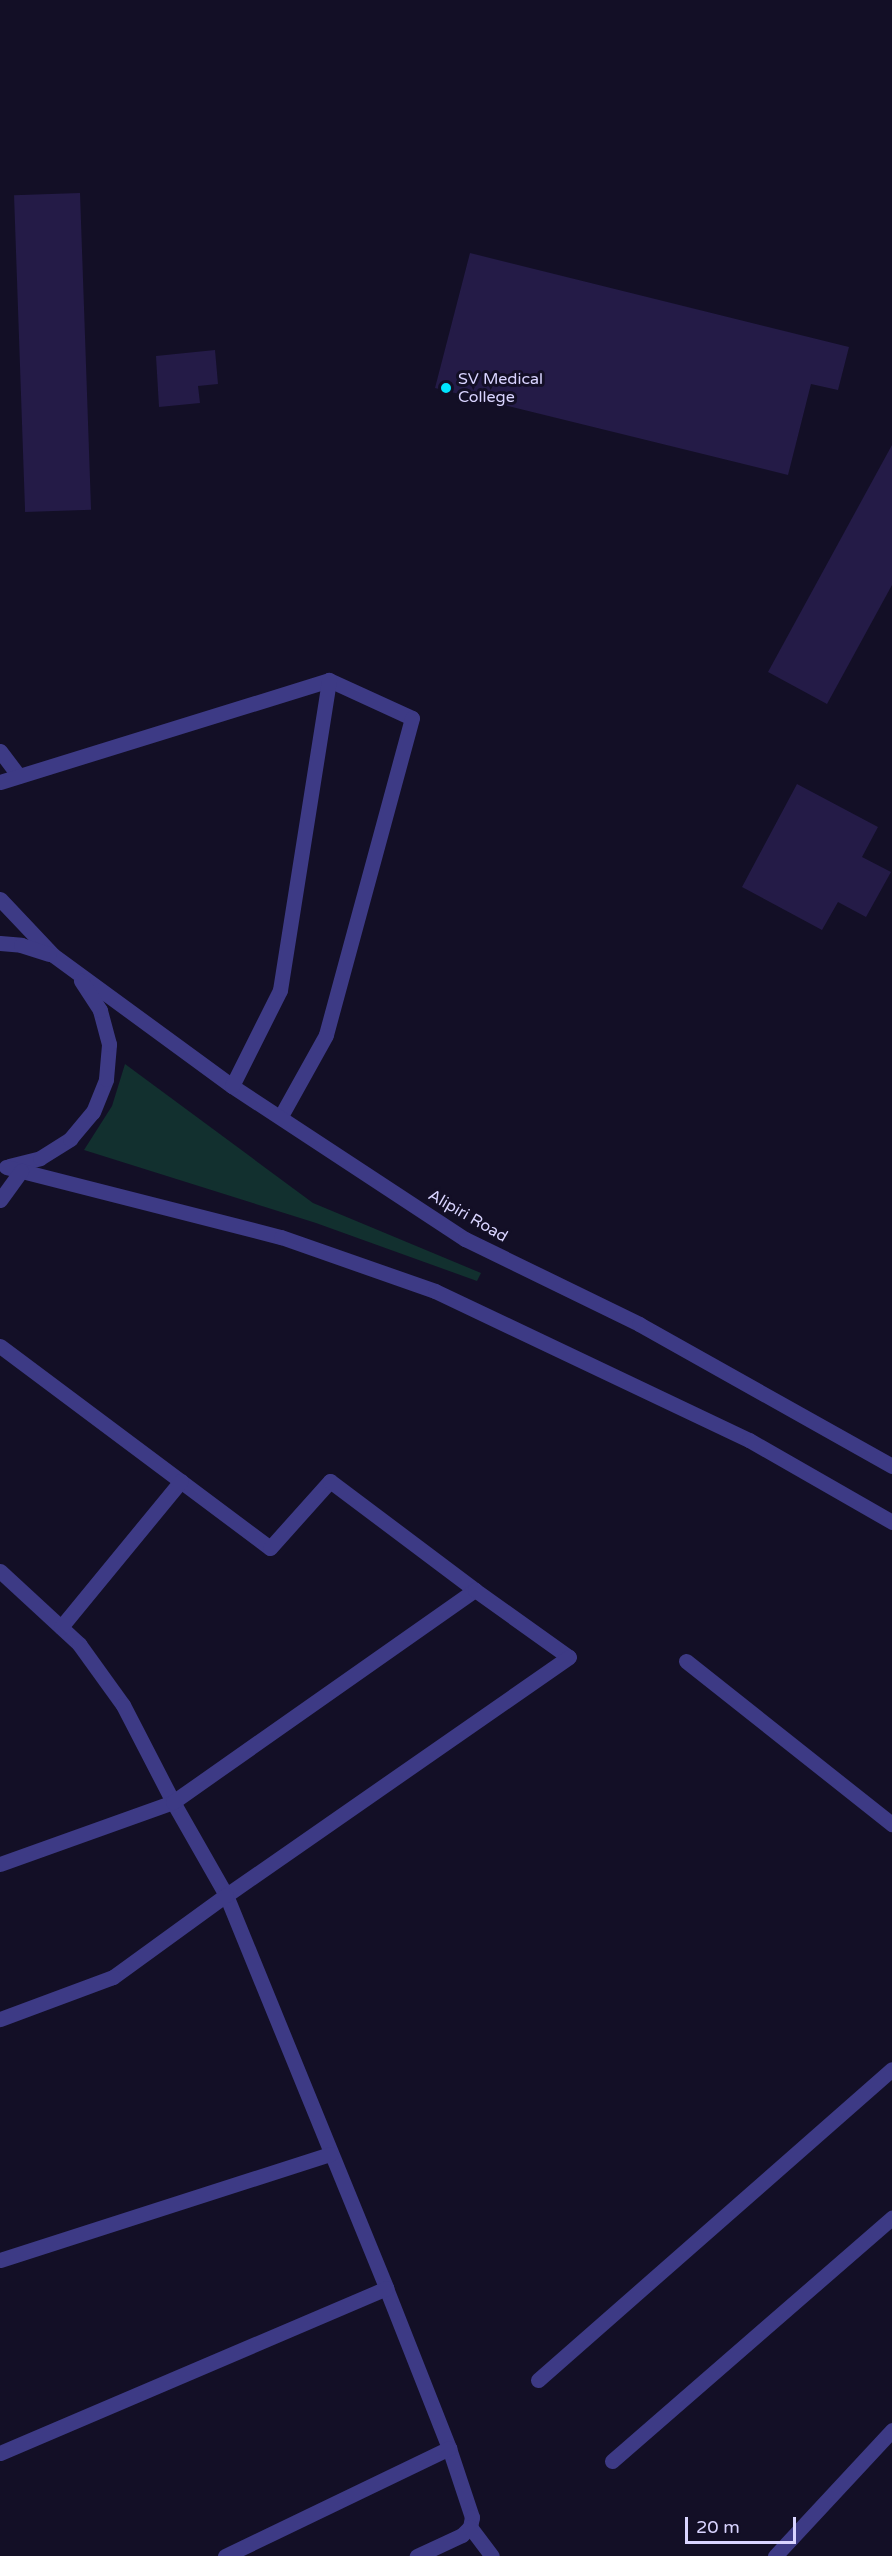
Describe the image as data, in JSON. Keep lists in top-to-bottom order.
{
  "streets": {
    "street": ["Alipiri Road"]
  },
  "places": ["SV Medical College"],
  "scale_bar": "20 m"
}
